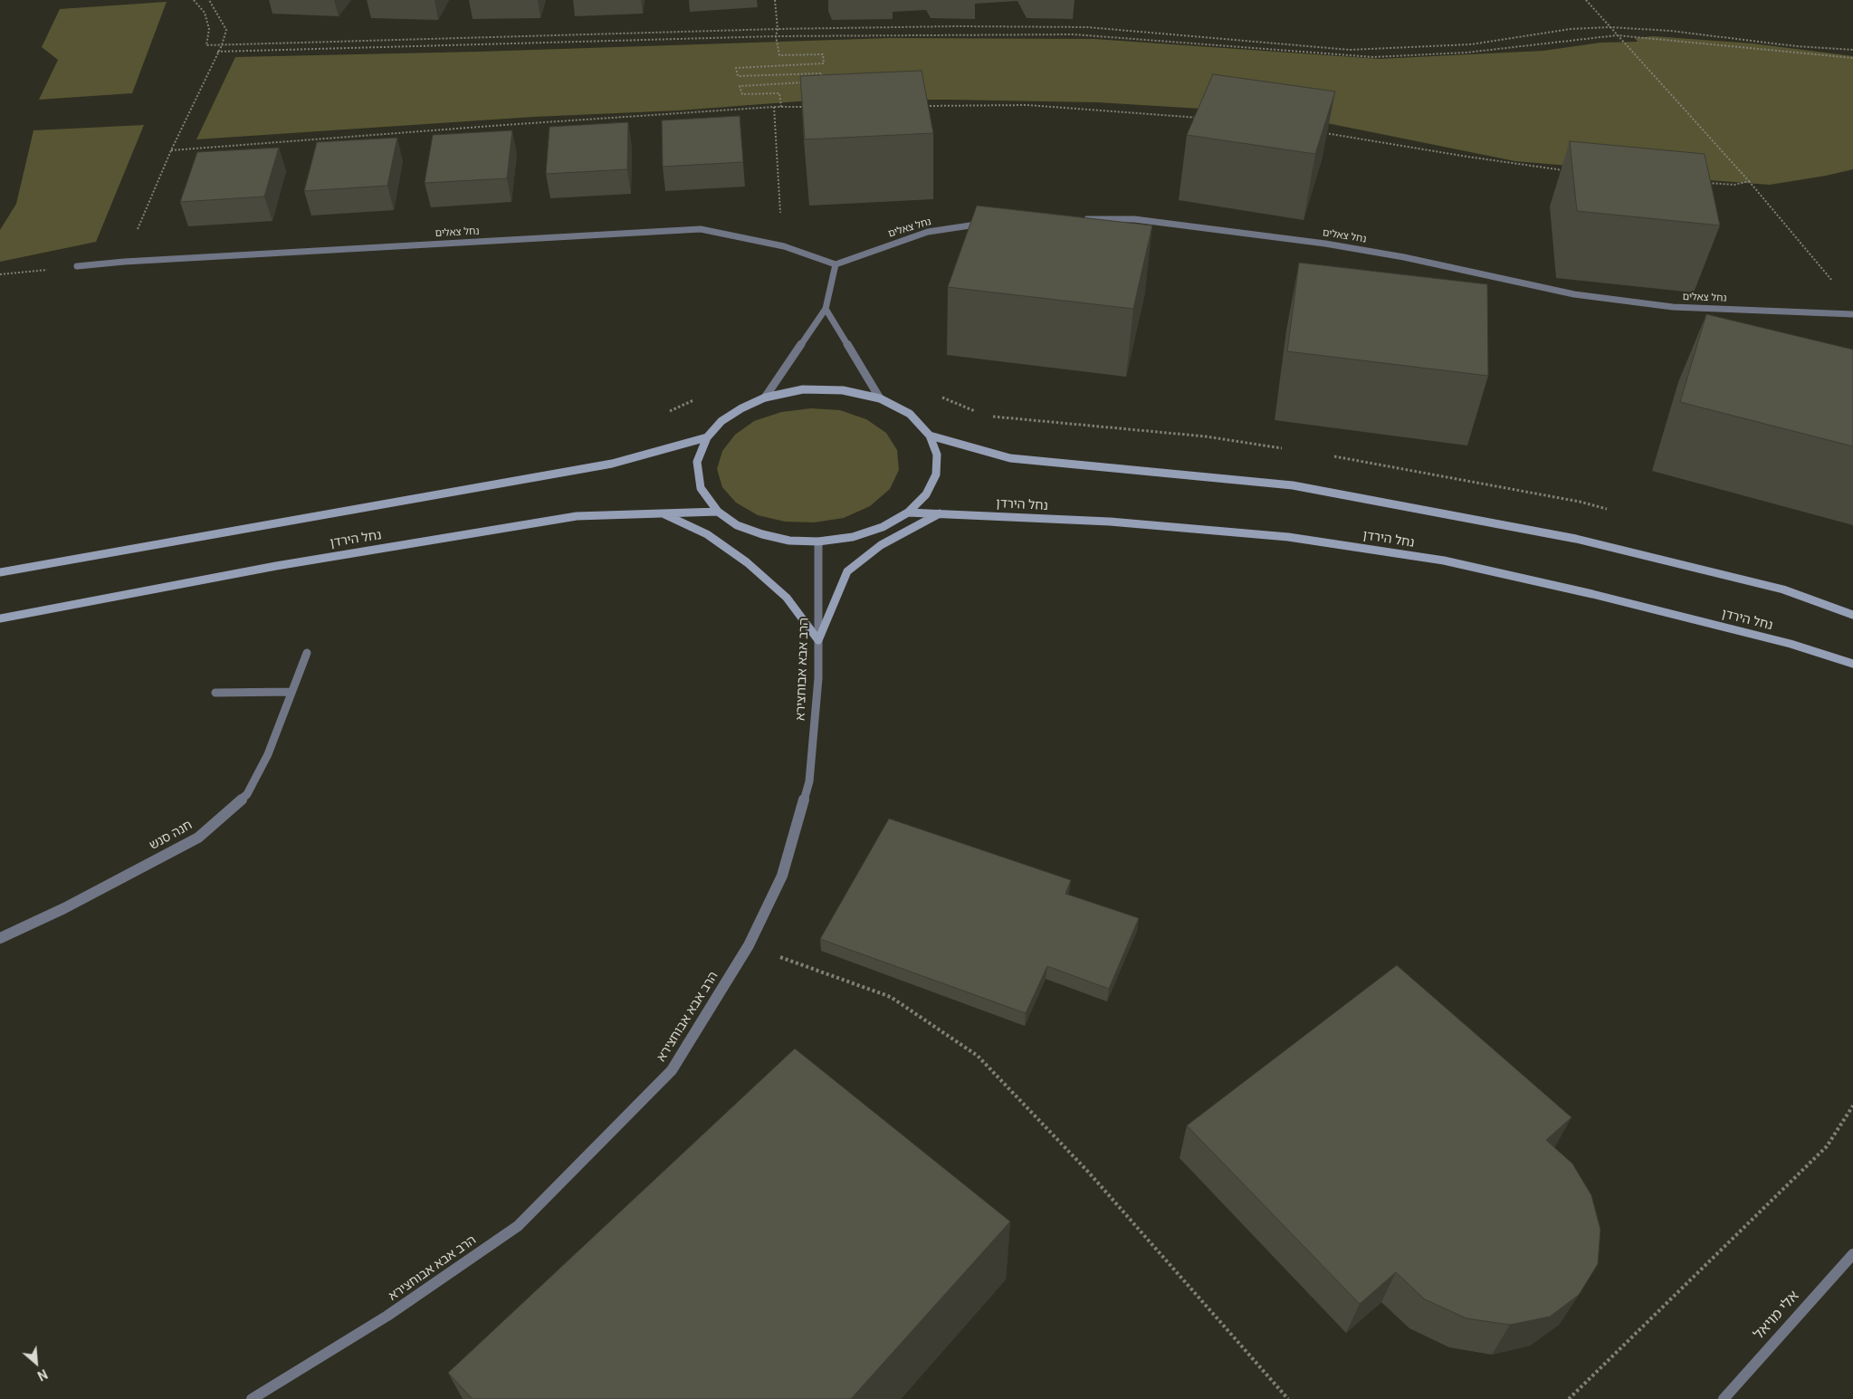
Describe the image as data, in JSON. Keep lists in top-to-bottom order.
{
  "streets": {
    "main road": ["נחל הירדן"],
    "street": [
      "נחל צאלים",
      "הרב אבא אבוחצירא",
      "חנה סנש",
      "אלי מויאל"
    ]
  },
  "north": "bottom right"
}
